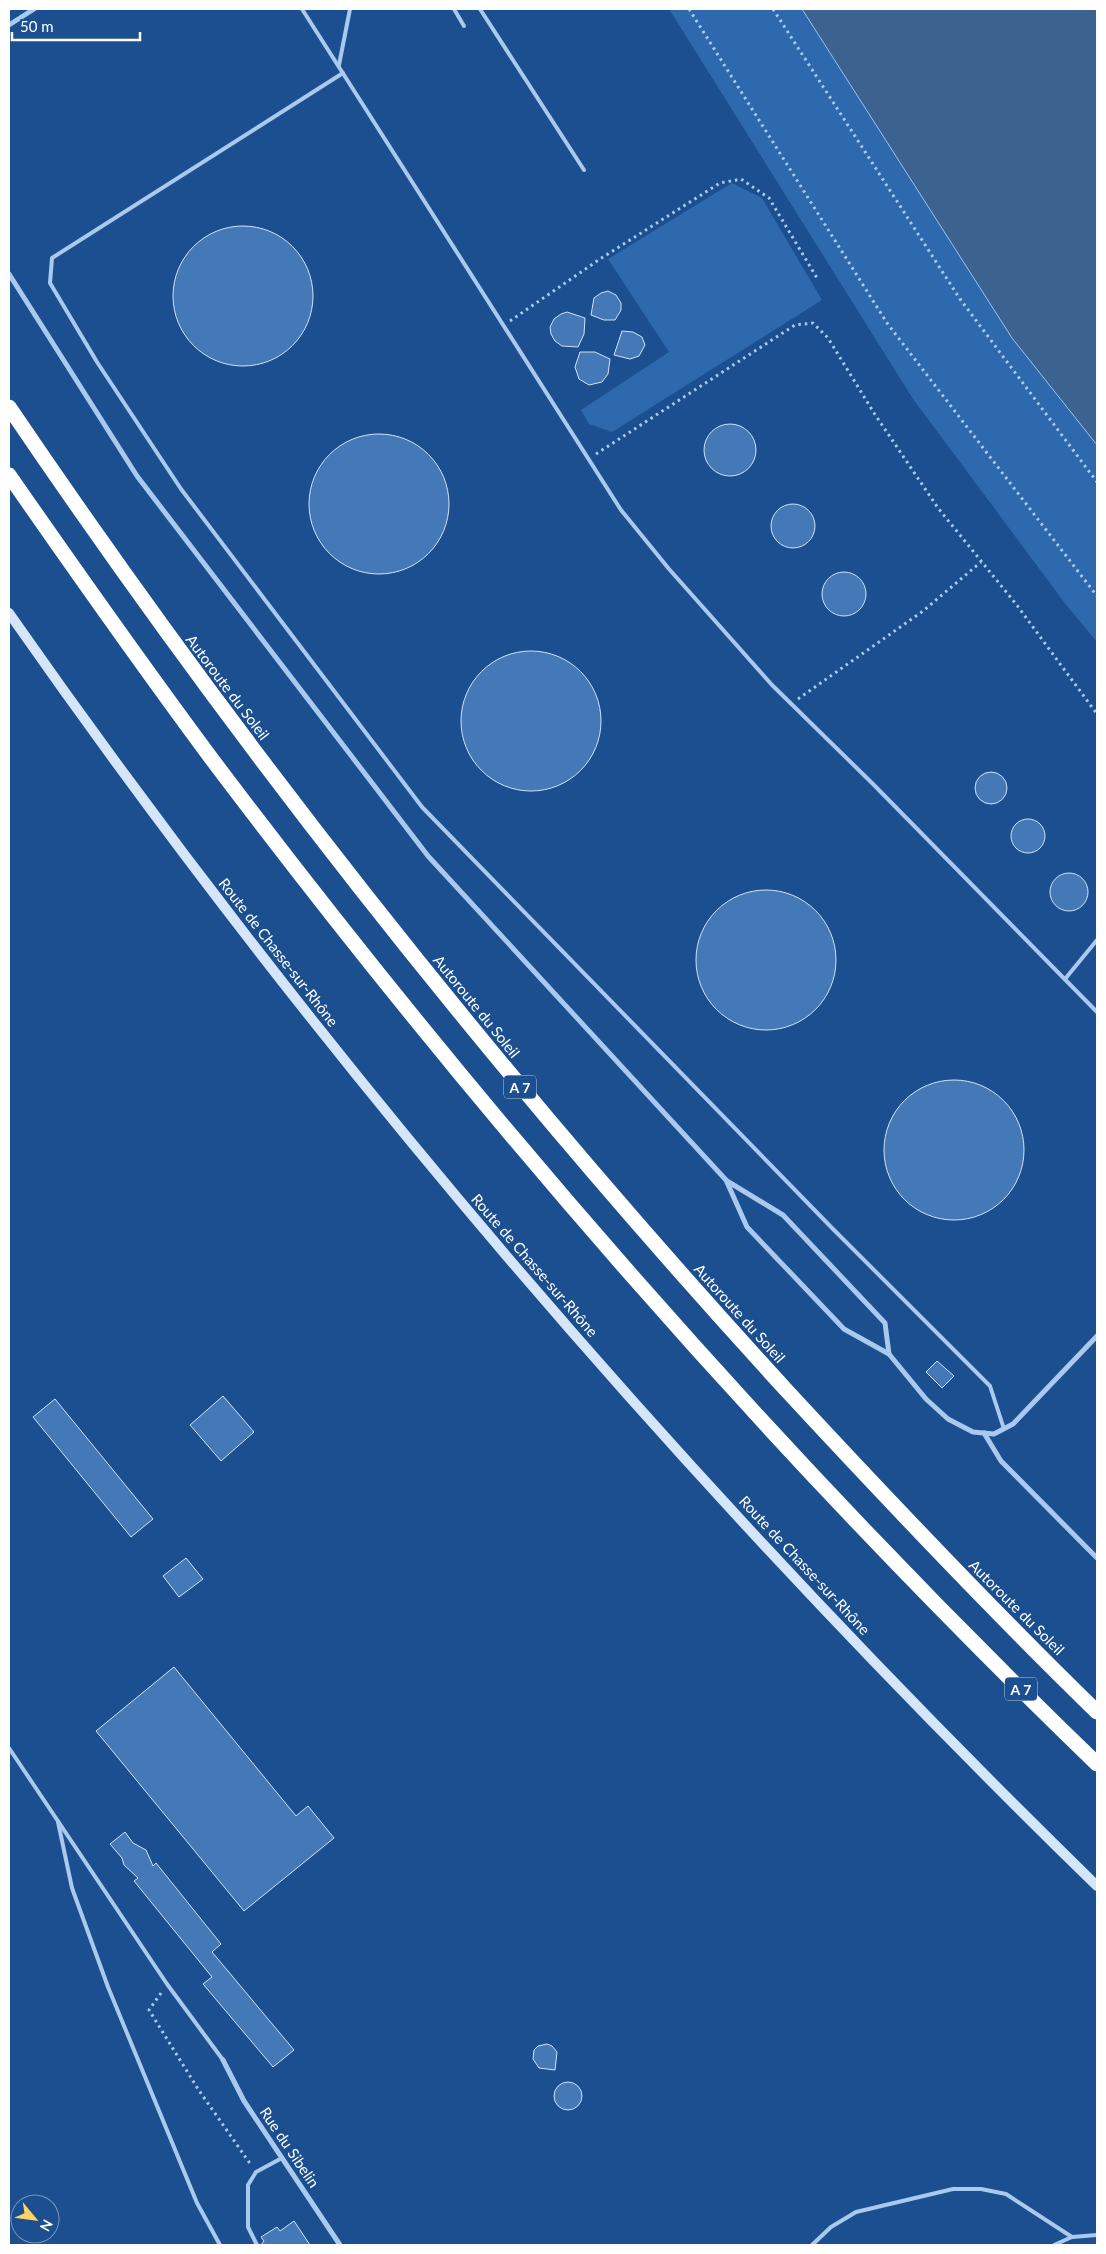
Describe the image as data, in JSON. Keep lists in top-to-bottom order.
{
  "streets": {
    "highway": ["Autoroute du Soleil", "A 7"],
    "main road": ["Route de Chasse-sur-Rhône"],
    "street": ["Rue du Sibelin"]
  },
  "scale_bar": "50 m",
  "north": "bottom right"
}
